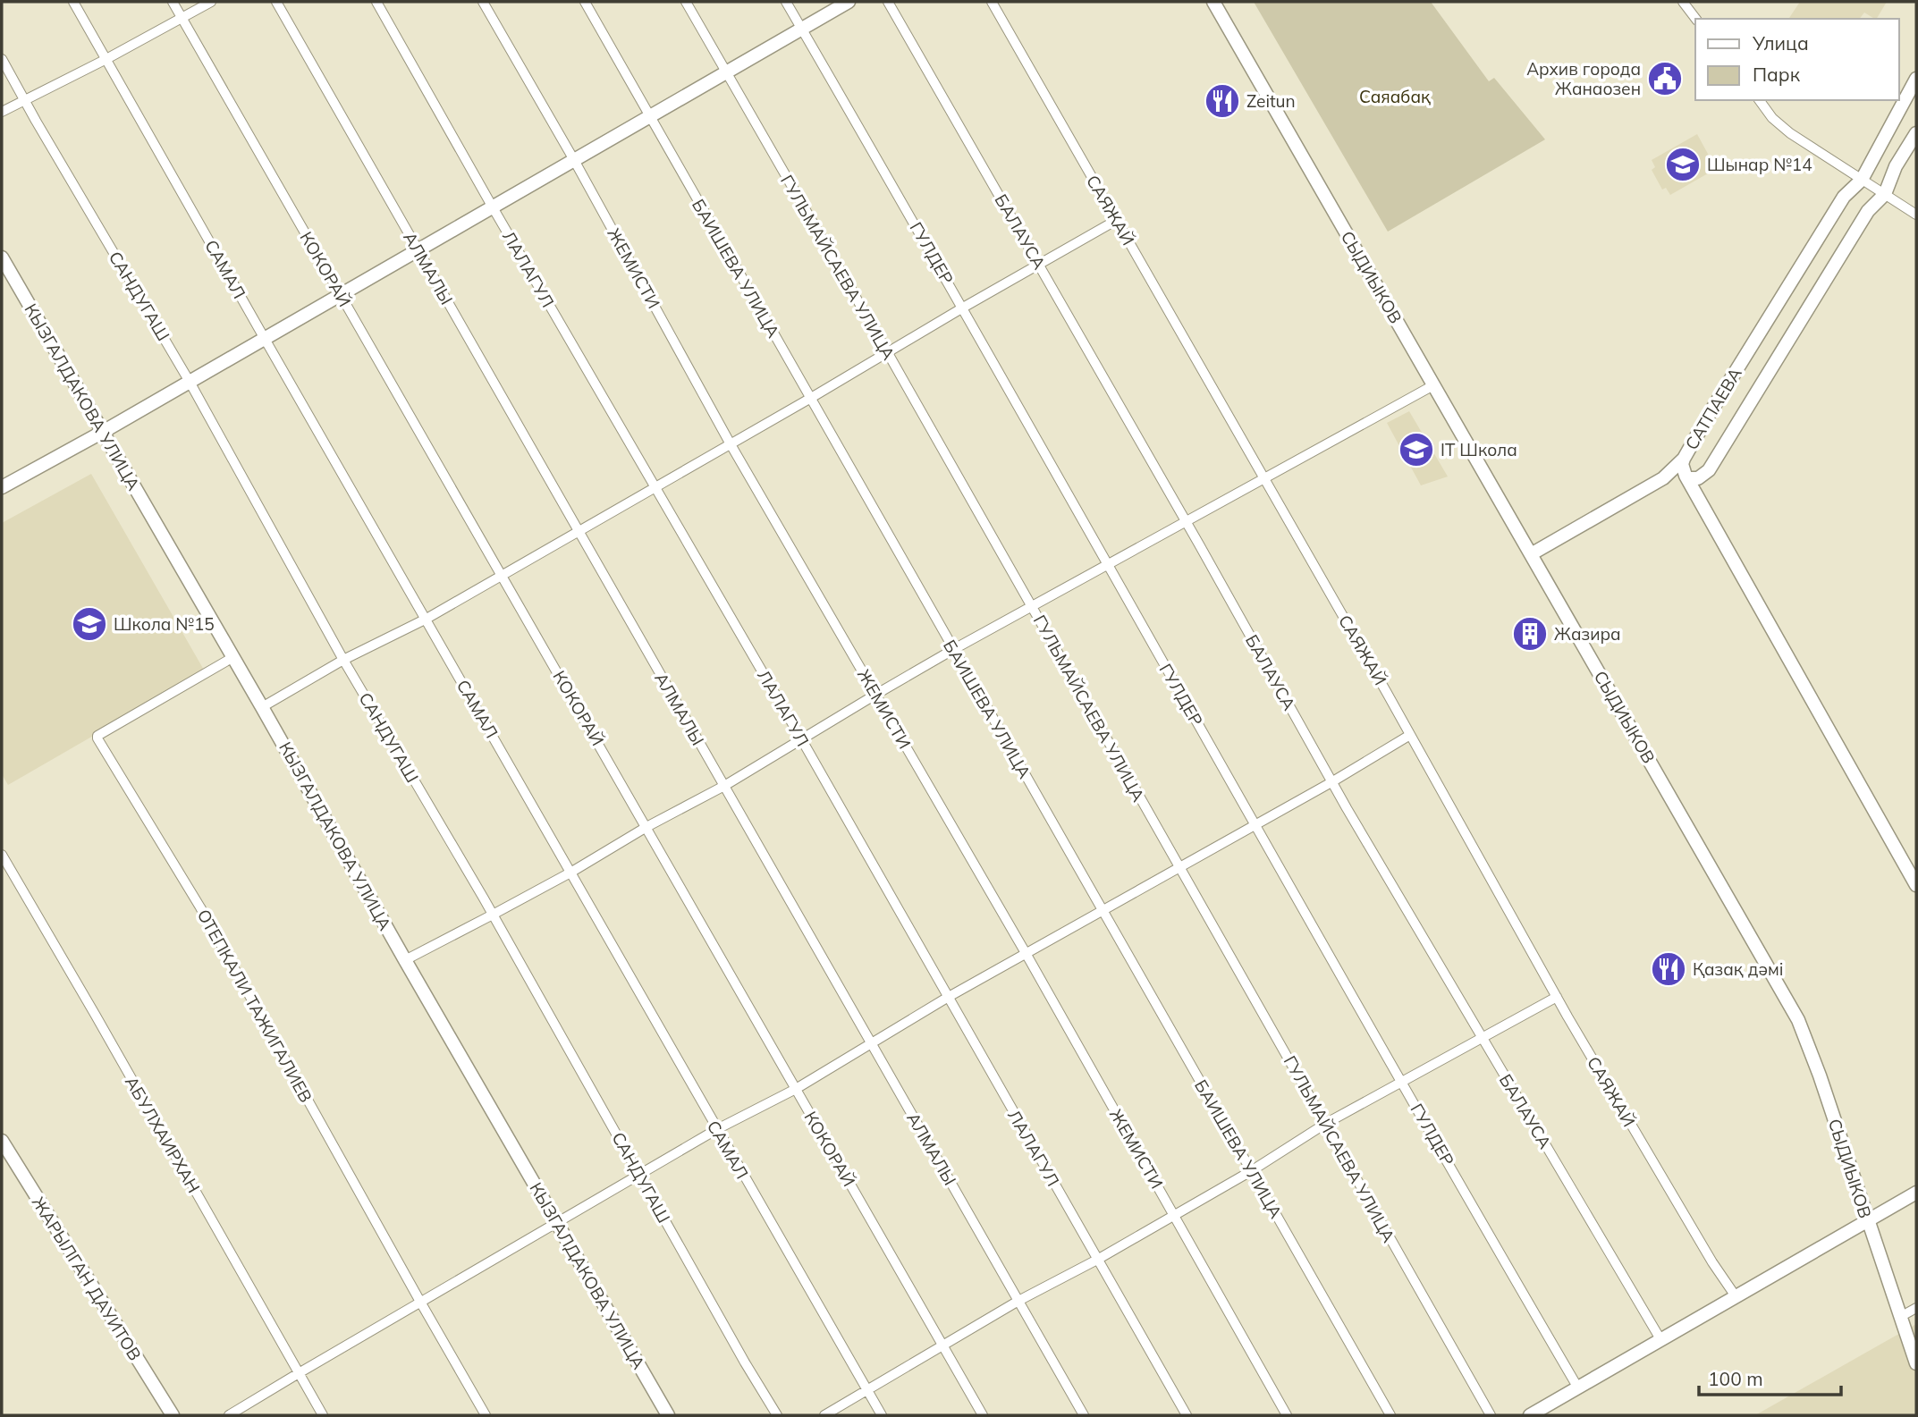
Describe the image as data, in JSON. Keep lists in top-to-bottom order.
{
  "streets": {
    "street": [
      "САЯЖАЙ",
      "БАЛАУСА",
      "ГУЛДЕР",
      "ГУЛЬМАЙСАЕВА УЛИЦА",
      "АЛМАЛЫ",
      "ЖЕМИСТИ",
      "БАИШЕВА УЛИЦА",
      "САМАЛ",
      "КОКОРАЙ",
      "ЛАЛАГУЛ",
      "СЫДИЫКОВ",
      "САНДУГАШ",
      "КЫЗГАЛДАКОВА УЛИЦА",
      "САТПАЕВА",
      "ОТЕПКАЛИ ТАЖИГАЛИЕВ",
      "АБУЛХАИРХАН",
      "ЖАРЫЛГАН ДАУИТОВ"
    ]
  },
  "crossings": [
    ["КЫЗГАЛДАКОВА УЛИЦА", "ОТЕПКАЛИ ТАЖИГАЛИЕВ"]
  ],
  "parks": ["Саяабақ"],
  "places": {
    "public building": ["Архив города Жанаозен"],
    "restaurant": ["Zeitun", "Қазақ дәмі"],
    "school or university": ["Шынар №14", "IT Школа", "Школа №15"],
    "building": ["Жазира"]
  },
  "legend": ["Улица", "Парк"],
  "scale_bar": "100 m"
}
